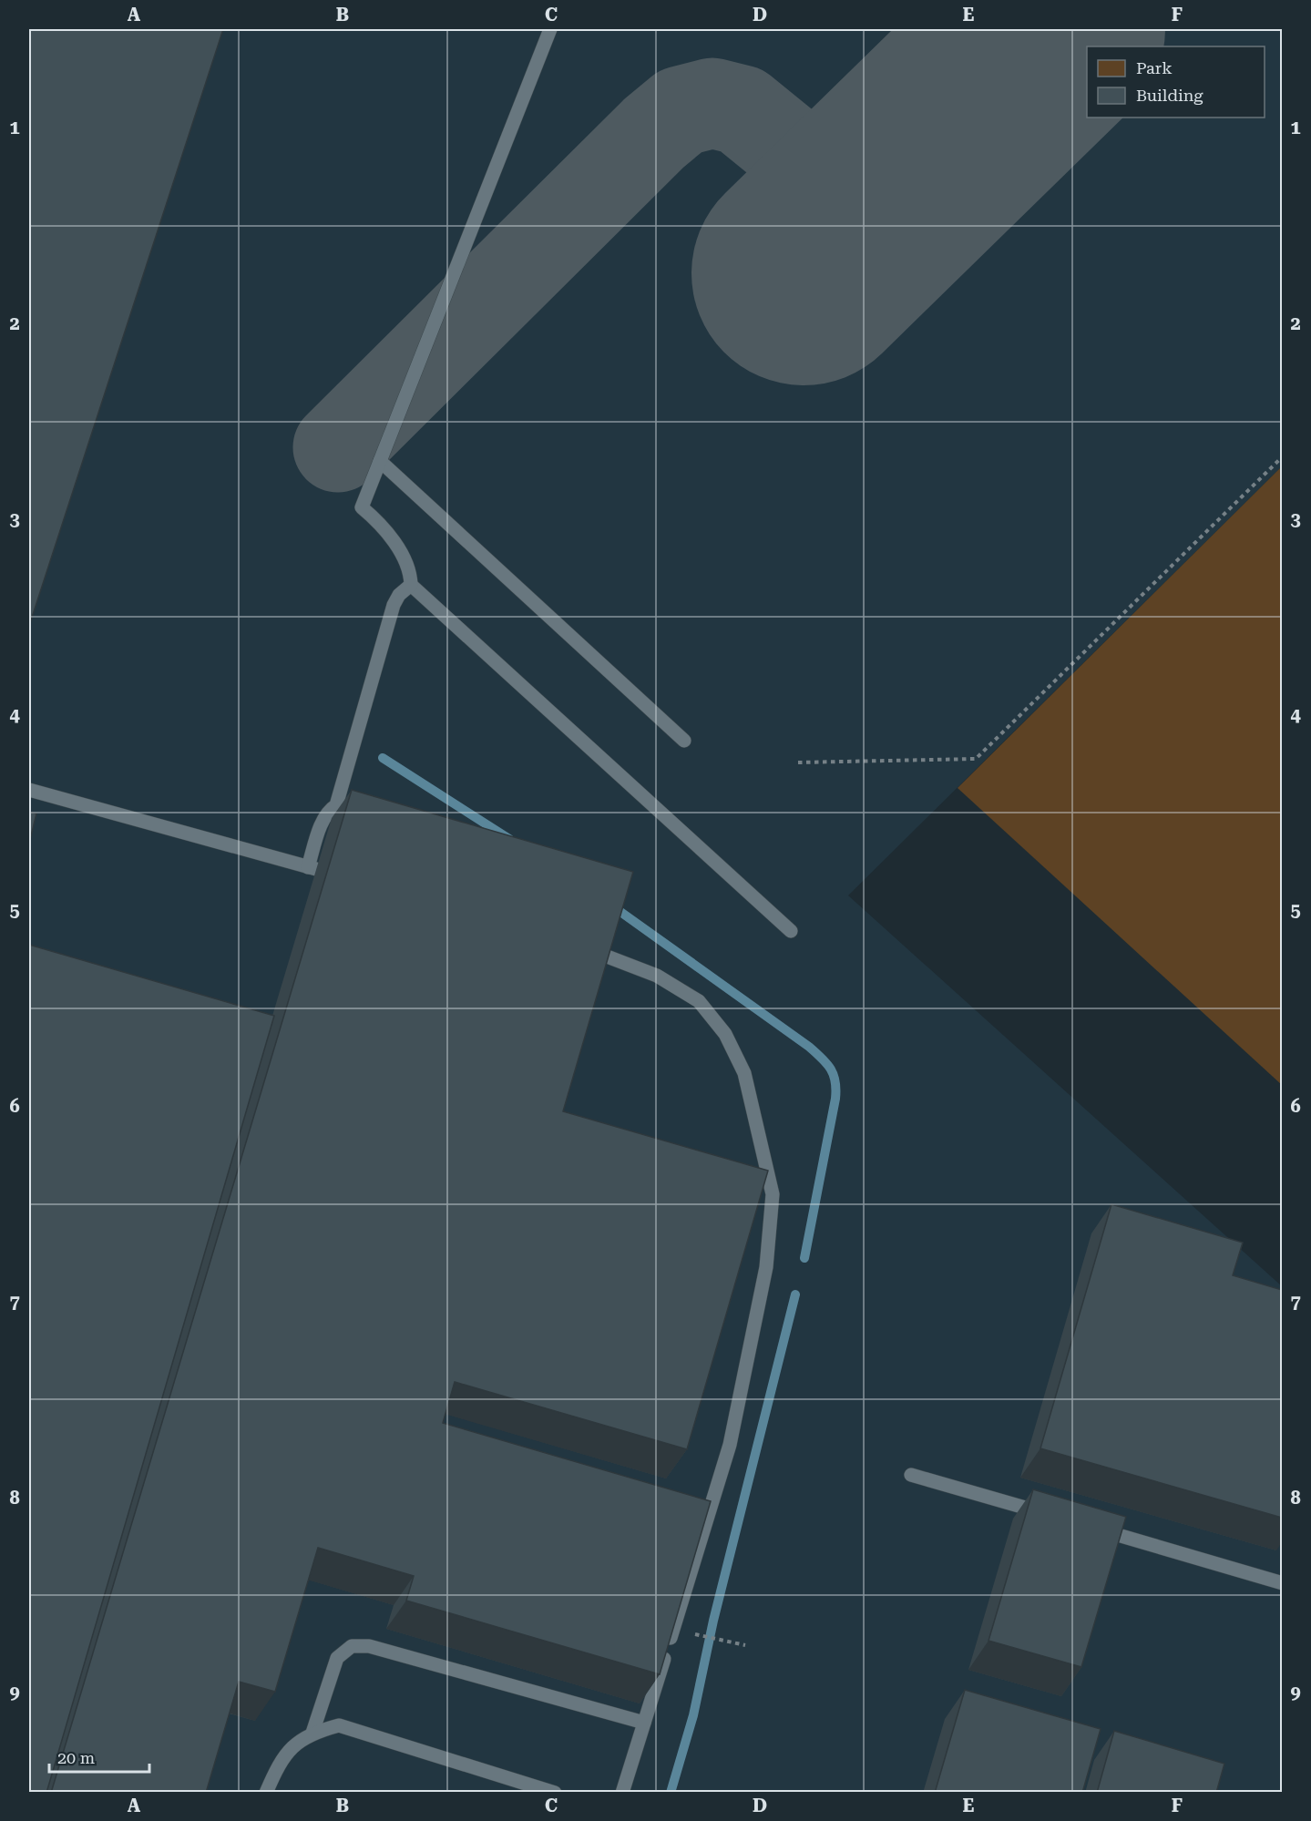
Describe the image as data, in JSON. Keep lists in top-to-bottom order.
{
  "legend": ["Park", "Building"],
  "scale_bar": "20 m",
  "grid": {
    "columns": [
      "A",
      "B",
      "C",
      "D",
      "E",
      "F"
    ],
    "rows": [
      "1",
      "2",
      "3",
      "4",
      "5",
      "6",
      "7",
      "8",
      "9"
    ]
  }
}
